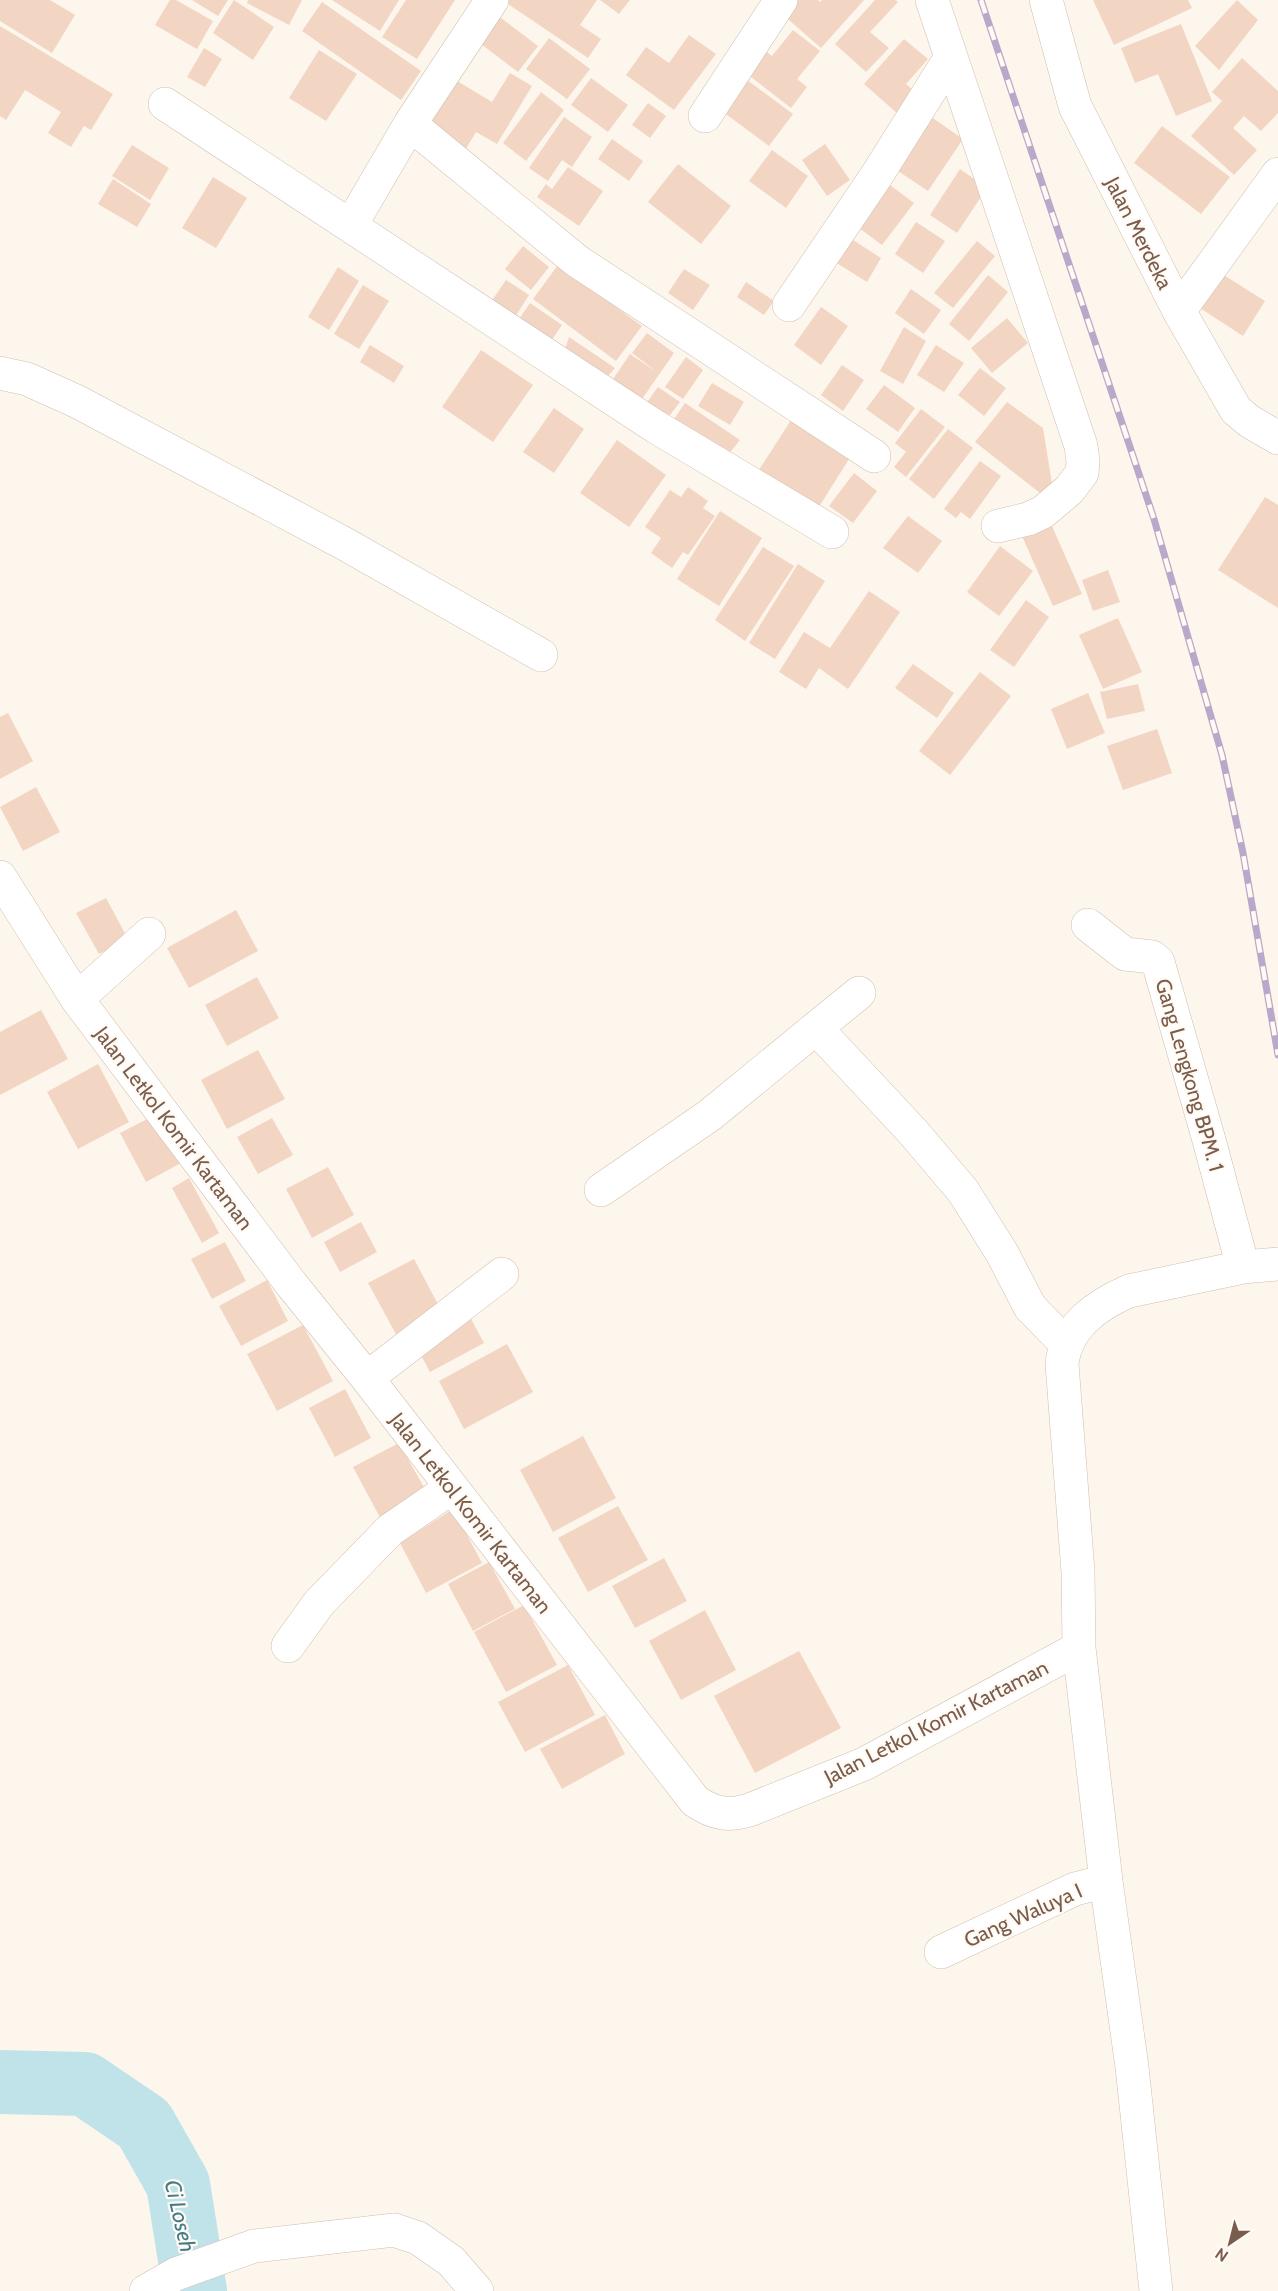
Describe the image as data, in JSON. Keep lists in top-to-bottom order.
{
  "streets": {
    "street": [
      "Jalan Merdeka",
      "Gang Lengkong BPM. 1",
      "Jalan Letkol Komir Kartaman",
      "Gang Waluya I"
    ]
  },
  "water": ["Ci Loseh"],
  "north": "bottom left"
}
